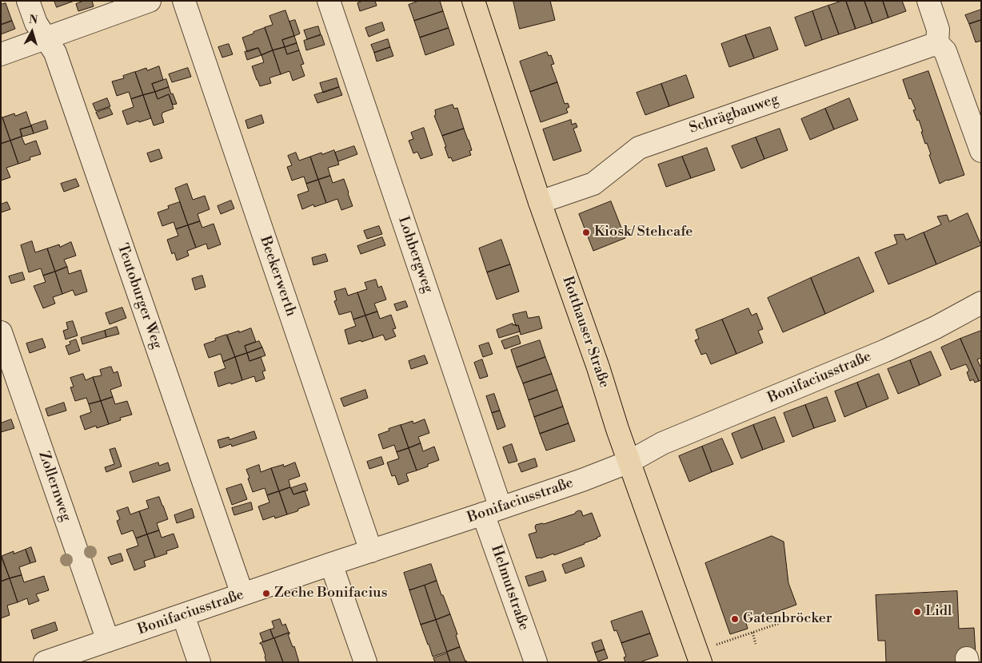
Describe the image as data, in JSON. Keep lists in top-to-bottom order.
{
  "streets": {
    "main road": ["Rotthauser Straße"],
    "street": [
      "Schrägbauweg",
      "Lohbergweg",
      "Beekerwerth",
      "Teutoburger Weg",
      "Bonifaciusstraße",
      "Zollernweg",
      "Helmutstraße"
    ]
  },
  "crossings": [
    ["Schrägbauweg", "Rotthauser Straße"],
    ["Lohbergweg", "Bonifaciusstraße"],
    ["Lohbergweg", "Helmutstraße"],
    ["Beekerwerth", "Bonifaciusstraße"],
    ["Teutoburger Weg", "Bonifaciusstraße"],
    ["Rotthauser Straße", "Bonifaciusstraße"],
    ["Bonifaciusstraße", "Zollernweg"],
    ["Bonifaciusstraße", "Helmutstraße"]
  ],
  "places": [
    "Kiosk/ Stehcafe",
    "Zeche Bonifacius",
    "Lidl",
    "Gatenbröcker"
  ],
  "north": "top"
}
